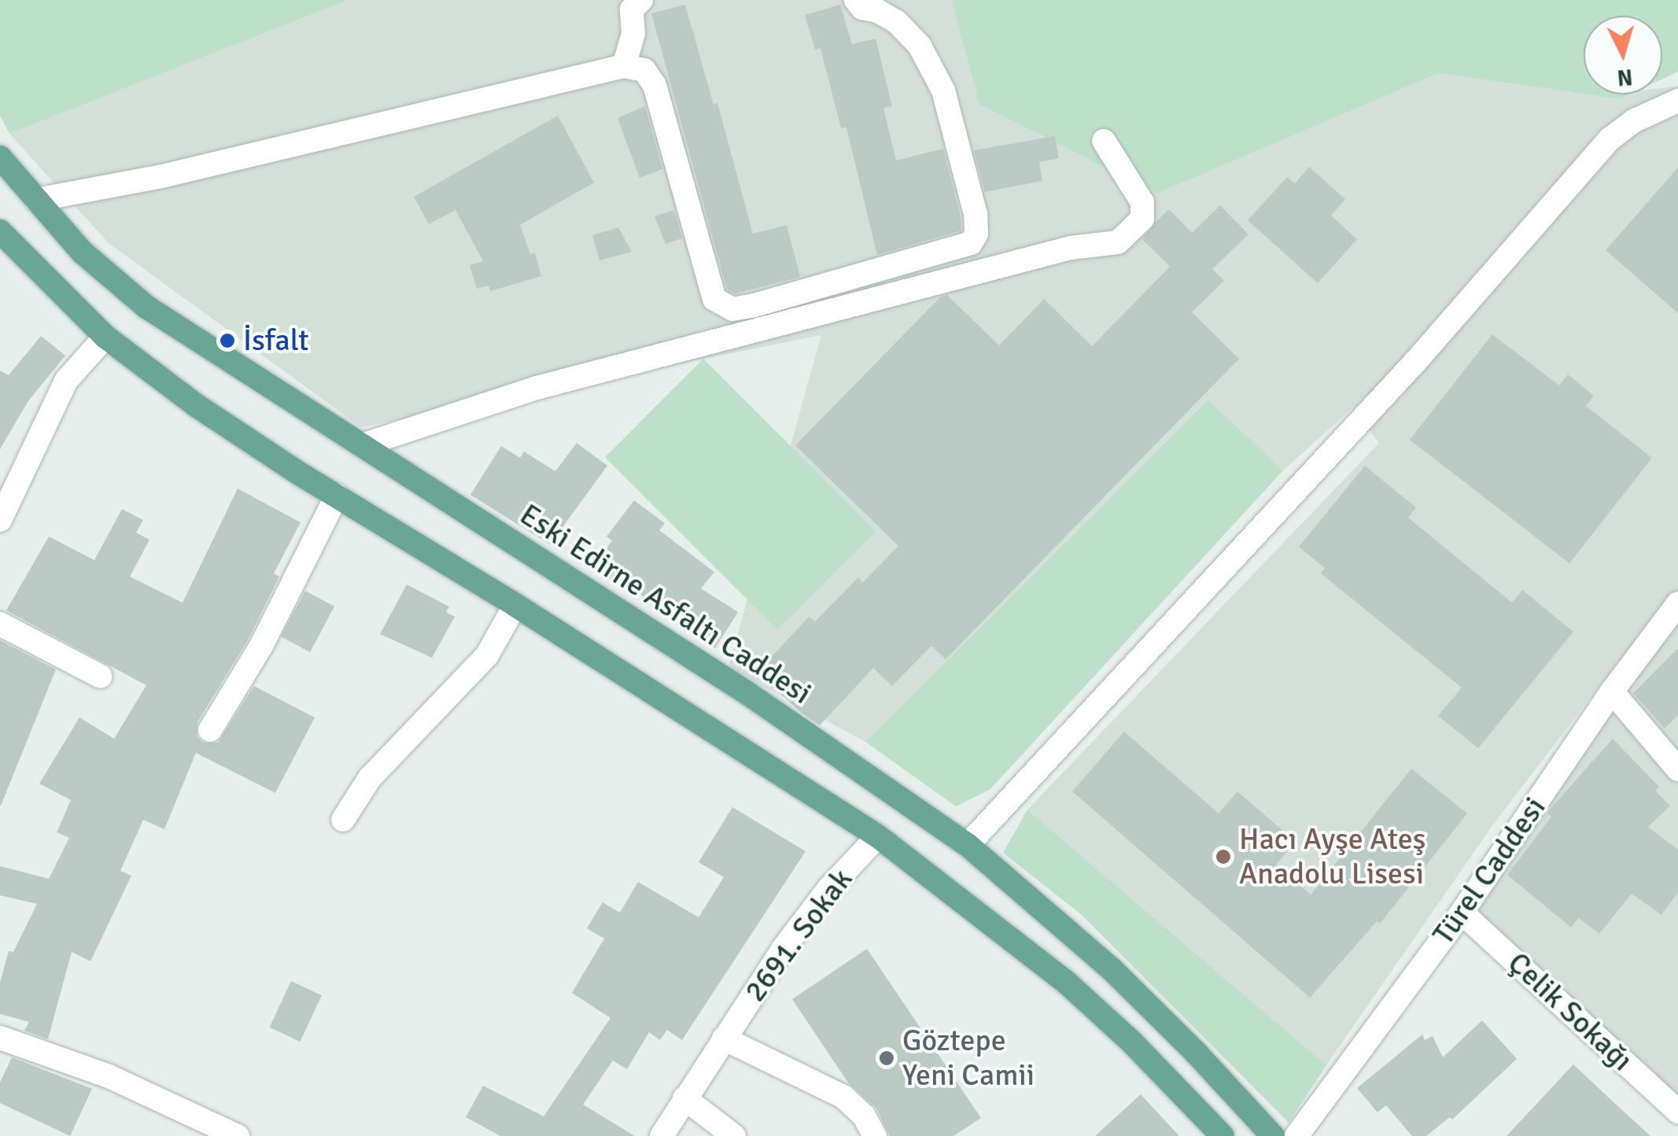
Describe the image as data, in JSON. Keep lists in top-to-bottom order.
{
  "streets": {
    "main road": ["Eski Edirne Asfaltı Caddesi"],
    "street": ["Türel Caddesi", "2691. Sokak", "Çelik Sokağı"]
  },
  "crossings": [
    ["Türel Caddesi", "Çelik Sokağı"]
  ],
  "places": ["İsfalt", "Hacı Ayşe Ateş Anadolu Lisesi", "Göztepe Yeni Camii"],
  "north": "bottom"
}
